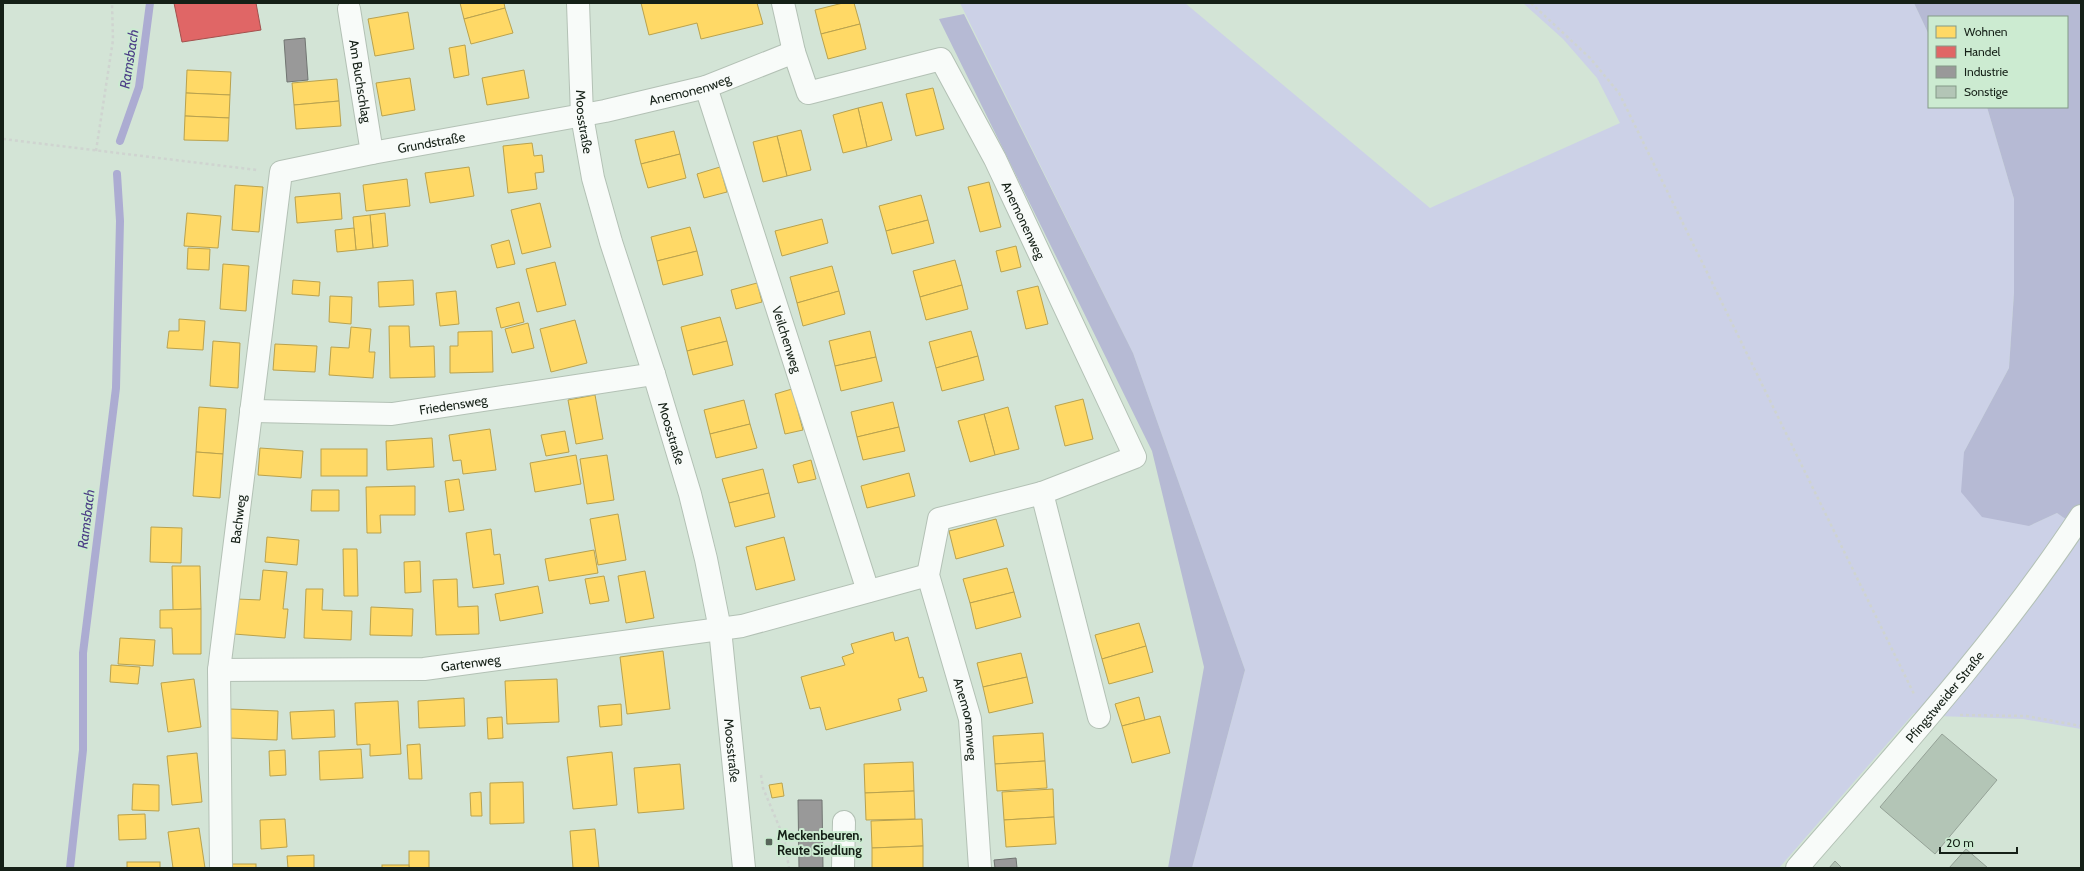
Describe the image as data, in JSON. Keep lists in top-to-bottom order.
{
  "streets": {
    "street": [
      "Am Buchschlag",
      "Anemonenweg",
      "Moosstraße",
      "Grundstraße",
      "Veilchenweg",
      "Friedensweg",
      "Bachweg",
      "Gartenweg",
      "Pfingstweider Straße"
    ]
  },
  "crossings": [
    ["Am Buchschlag", "Grundstraße"],
    ["Anemonenweg", "Moosstraße"],
    ["Anemonenweg", "Grundstraße"],
    ["Anemonenweg", "Veilchenweg"],
    ["Moosstraße", "Grundstraße"],
    ["Moosstraße", "Friedensweg"],
    ["Moosstraße", "Gartenweg"],
    ["Grundstraße", "Bachweg"],
    ["Friedensweg", "Bachweg"],
    ["Bachweg", "Gartenweg"]
  ],
  "water": ["Ramsbach"],
  "places": {
    "transit": ["Meckenbeuren, Reute Siedlung"]
  },
  "legend": [
    "Wohnen",
    "Handel",
    "Industrie",
    "Sonstige"
  ],
  "scale_bar": "20 m"
}
